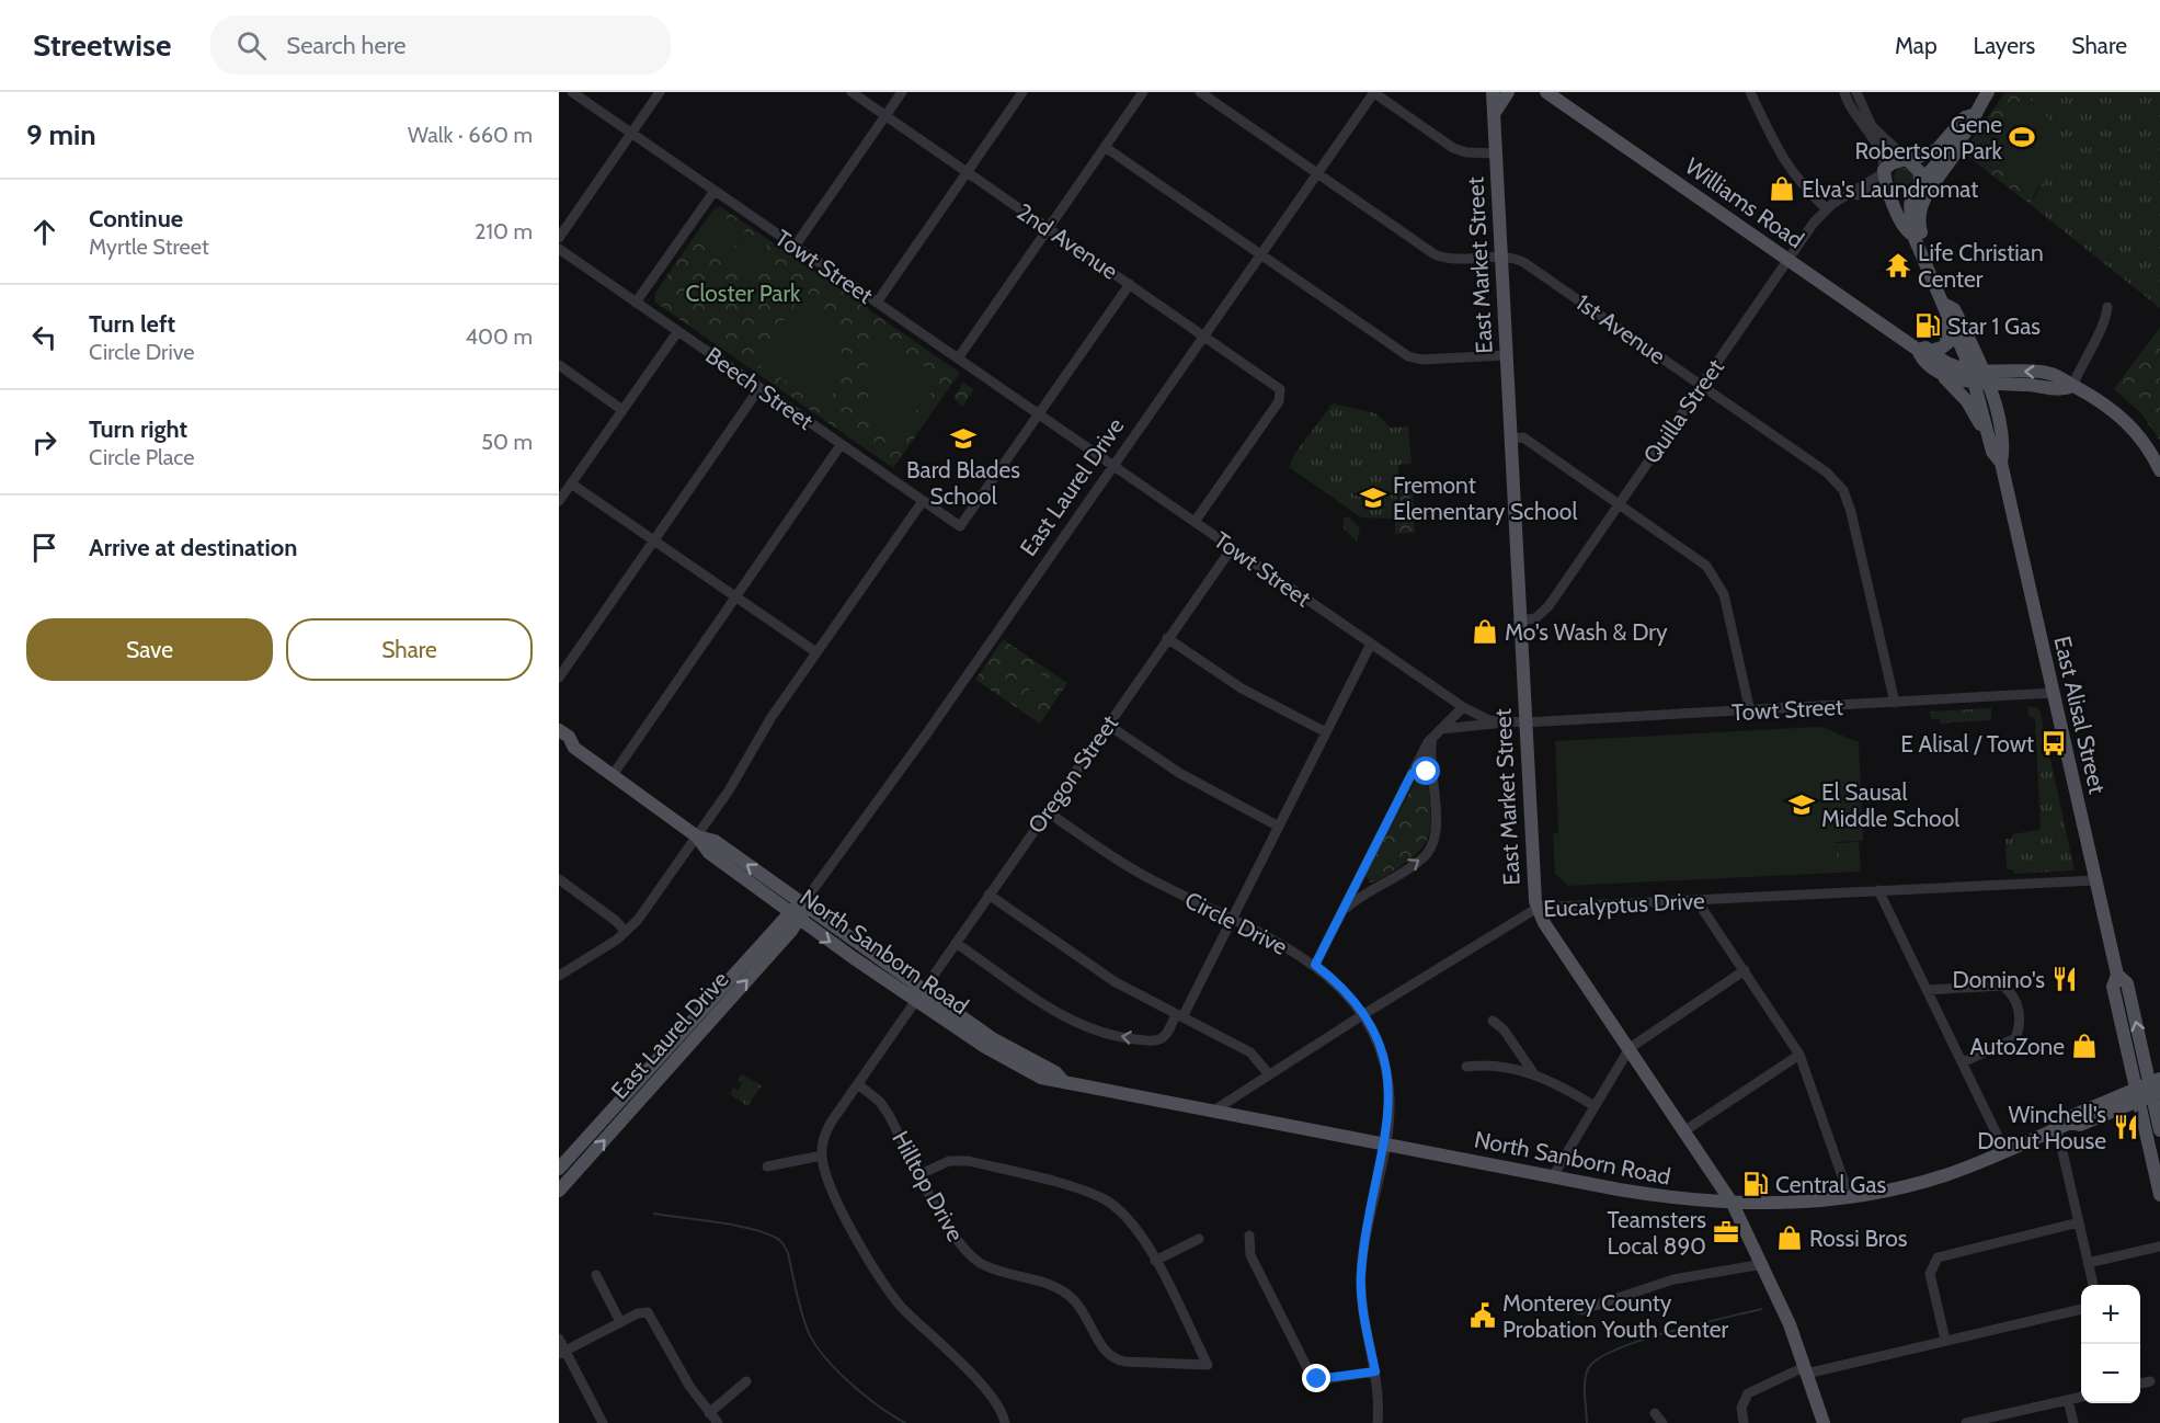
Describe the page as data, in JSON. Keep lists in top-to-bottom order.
{
  "streets": {
    "main road": [
      "Williams Road",
      "East Market Street",
      "East Laurel Drive",
      "East Alisal Street",
      "North Sanborn Road"
    ],
    "street": [
      "2nd Avenue",
      "Towt Street",
      "1st Avenue",
      "Beech Street",
      "Quilla Street",
      "Oregon Street",
      "Eucalyptus Drive",
      "Circle Drive",
      "Hilltop Drive"
    ]
  },
  "crossings": [
    ["Williams Road", "Quilla Street"],
    ["Williams Road", "East Alisal Street"],
    ["2nd Avenue", "Towt Street"],
    ["2nd Avenue", "East Laurel Drive"],
    ["East Market Street", "Towt Street"],
    ["East Market Street", "1st Avenue"],
    ["East Market Street", "Quilla Street"],
    ["East Market Street", "Eucalyptus Drive"],
    ["East Market Street", "North Sanborn Road"],
    ["Towt Street", "1st Avenue"],
    ["Towt Street", "Beech Street"],
    ["Towt Street", "East Laurel Drive"],
    ["Towt Street", "East Alisal Street"],
    ["Towt Street", "Oregon Street"],
    ["1st Avenue", "Quilla Street"],
    ["1st Avenue", "East Laurel Drive"],
    ["Quilla Street", "East Alisal Street"],
    ["East Laurel Drive", "North Sanborn Road"],
    ["East Alisal Street", "Eucalyptus Drive"],
    ["East Alisal Street", "North Sanborn Road"],
    ["Oregon Street", "Circle Drive"],
    ["Oregon Street", "North Sanborn Road"],
    ["Oregon Street", "Hilltop Drive"],
    ["Eucalyptus Drive", "Circle Drive"],
    ["Eucalyptus Drive", "North Sanborn Road"],
    ["Circle Drive", "North Sanborn Road"]
  ],
  "parks": ["Closter Park"],
  "places": {
    "sports": ["Gene Robertson Park"],
    "shop": [
      "Elva's Laundromat",
      "Mo's Wash & Dry",
      "AutoZone",
      "Rossi Bros"
    ],
    "temple": ["Life Christian Center"],
    "fuel station": ["Star 1 Gas", "Central Gas"],
    "school or university": ["Bard Blades School", "Fremont Elementary School", "El Sausal Middle School"],
    "bus stop": ["E Alisal / Towt"],
    "restaurant": ["Domino's", "Winchell's Donut House"],
    "office": ["Teamsters Local 890"],
    "public building": ["Monterey County Probation Youth Center"]
  },
  "page": {
    "header": "Streetwise",
    "search": "Search here",
    "nav": ["Map", "Layers", "Share"],
    "heading": ["9 min", "Walk · 660 m"],
    "list": [
      ["Continue", "Myrtle Street", "210 m"],
      ["Turn left", "Circle Drive", "400 m"],
      ["Turn right", "Circle Place", "50 m"],
      "Arrive at destination"
    ],
    "buttons": ["Save", "Share"],
    "map_buttons": ["+", "−"]
  }
}
